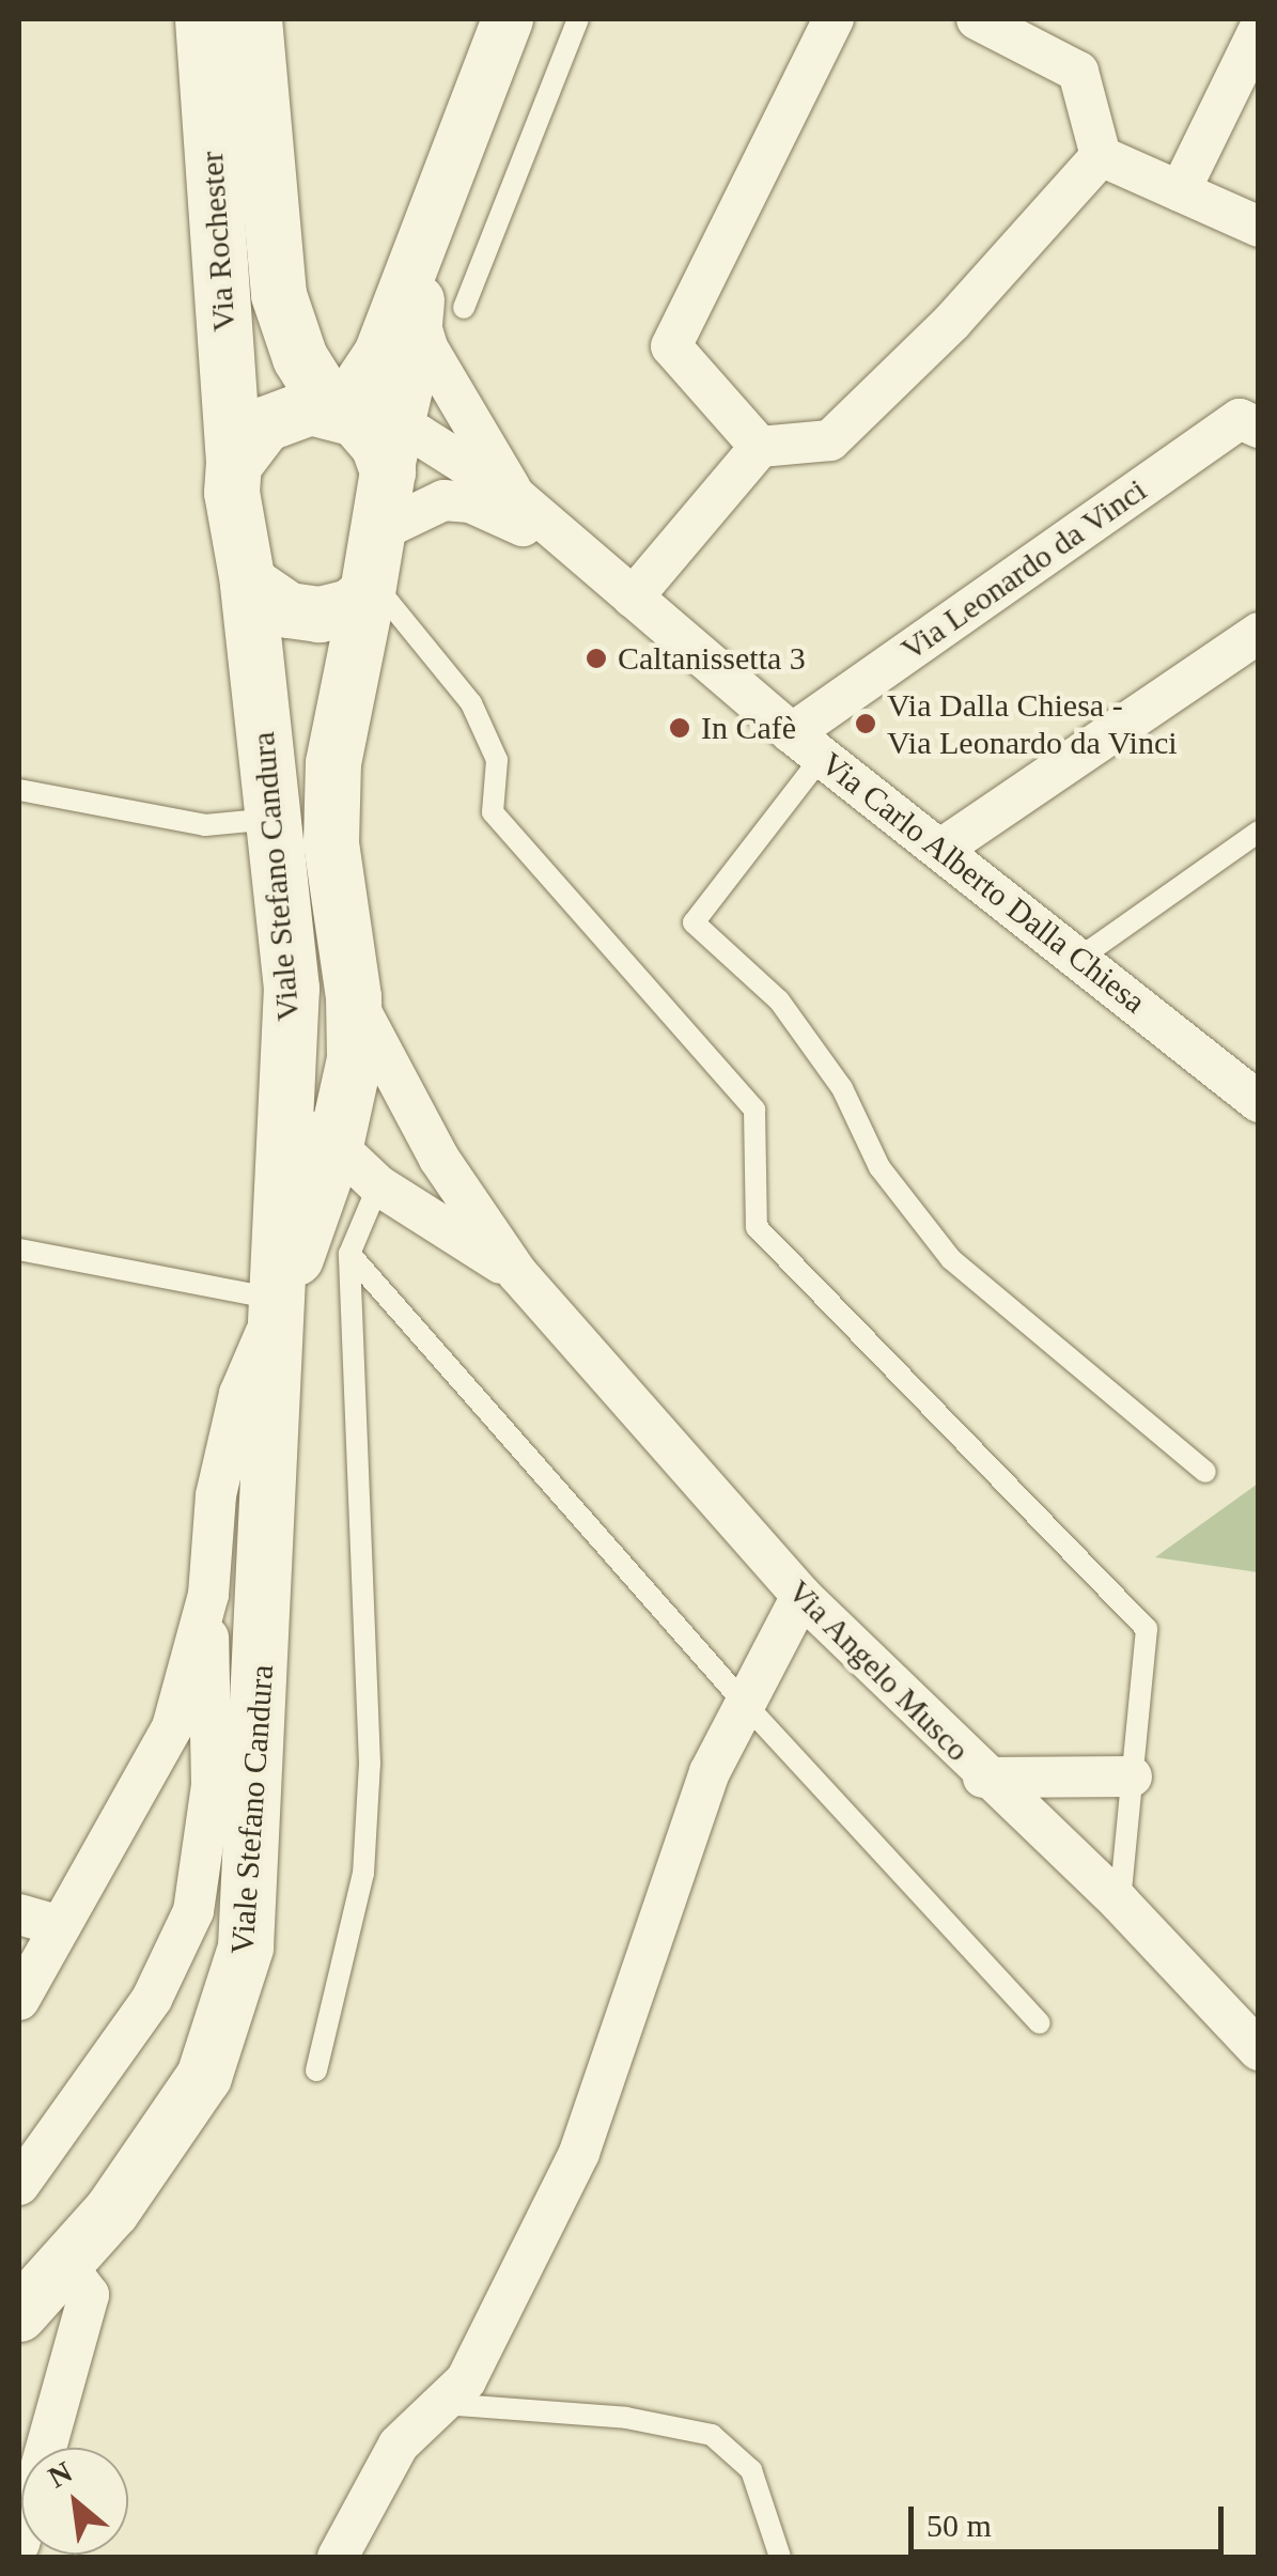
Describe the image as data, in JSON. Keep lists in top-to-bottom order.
{
  "streets": {
    "main road": ["Via Rochester", "Viale Stefano Candura"],
    "street": ["Via Leonardo da Vinci", "Via Carlo Alberto Dalla Chiesa", "Via Angelo Musco"]
  },
  "crossings": [
    ["Via Rochester", "Viale Stefano Candura"],
    ["Via Leonardo da Vinci", "Via Carlo Alberto Dalla Chiesa"]
  ],
  "places": ["Caltanissetta 3", "Via Dalla Chiesa - Via Leonardo da Vinci", "In Cafè"],
  "scale_bar": "50 m",
  "north": "top left"
}
